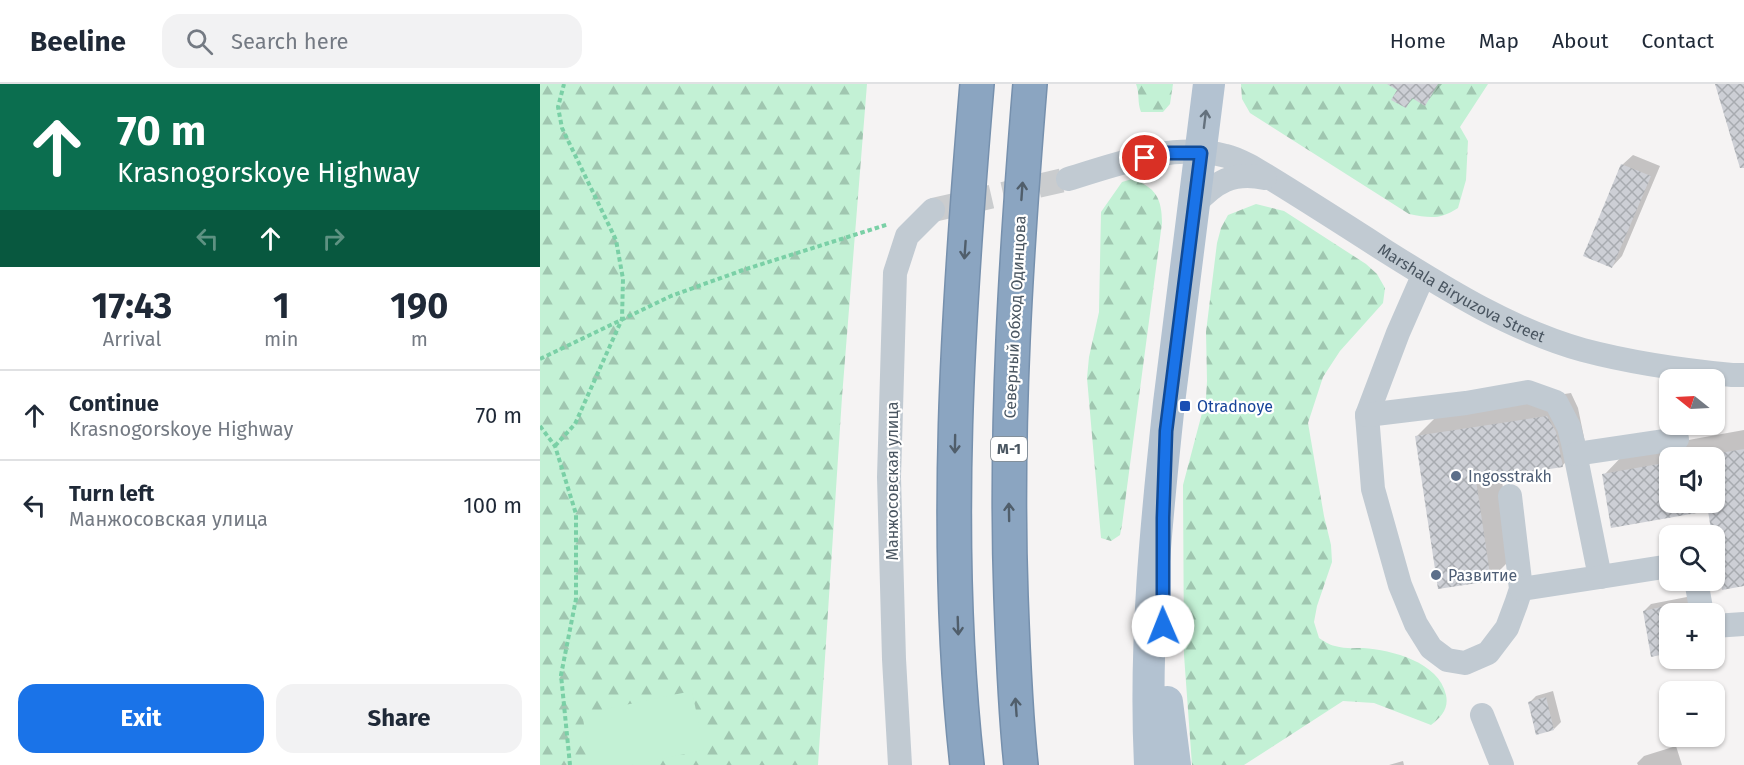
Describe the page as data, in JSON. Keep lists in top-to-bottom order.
{
  "streets": {
    "highway": ["Северный обход Одинцова", "М-1"],
    "street": ["Marshala Biryuzova Street", "Манжосовская улица"]
  },
  "places": {
    "transit": ["Otradnoye"],
    "other": ["Ingosstrakh", "Развитие"]
  },
  "north": "left",
  "page": {
    "header": "Beeline",
    "search": "Search here",
    "nav": [
      "Home",
      "Map",
      "About",
      "Contact"
    ],
    "turn": ["70 m", "Krasnogorskoye Highway"],
    "eta": [
      "17:43",
      "Arrival",
      "1",
      "min",
      "190",
      "m"
    ],
    "list": [
      {
        "name": "Continue",
        "note": "Krasnogorskoye Highway",
        "value": "70 m"
      },
      {
        "name": "Turn left",
        "note": "Манжосовская улица",
        "value": "100 m"
      }
    ],
    "map_buttons": ["+", "−"],
    "buttons": ["Exit", "Share"]
  }
}
